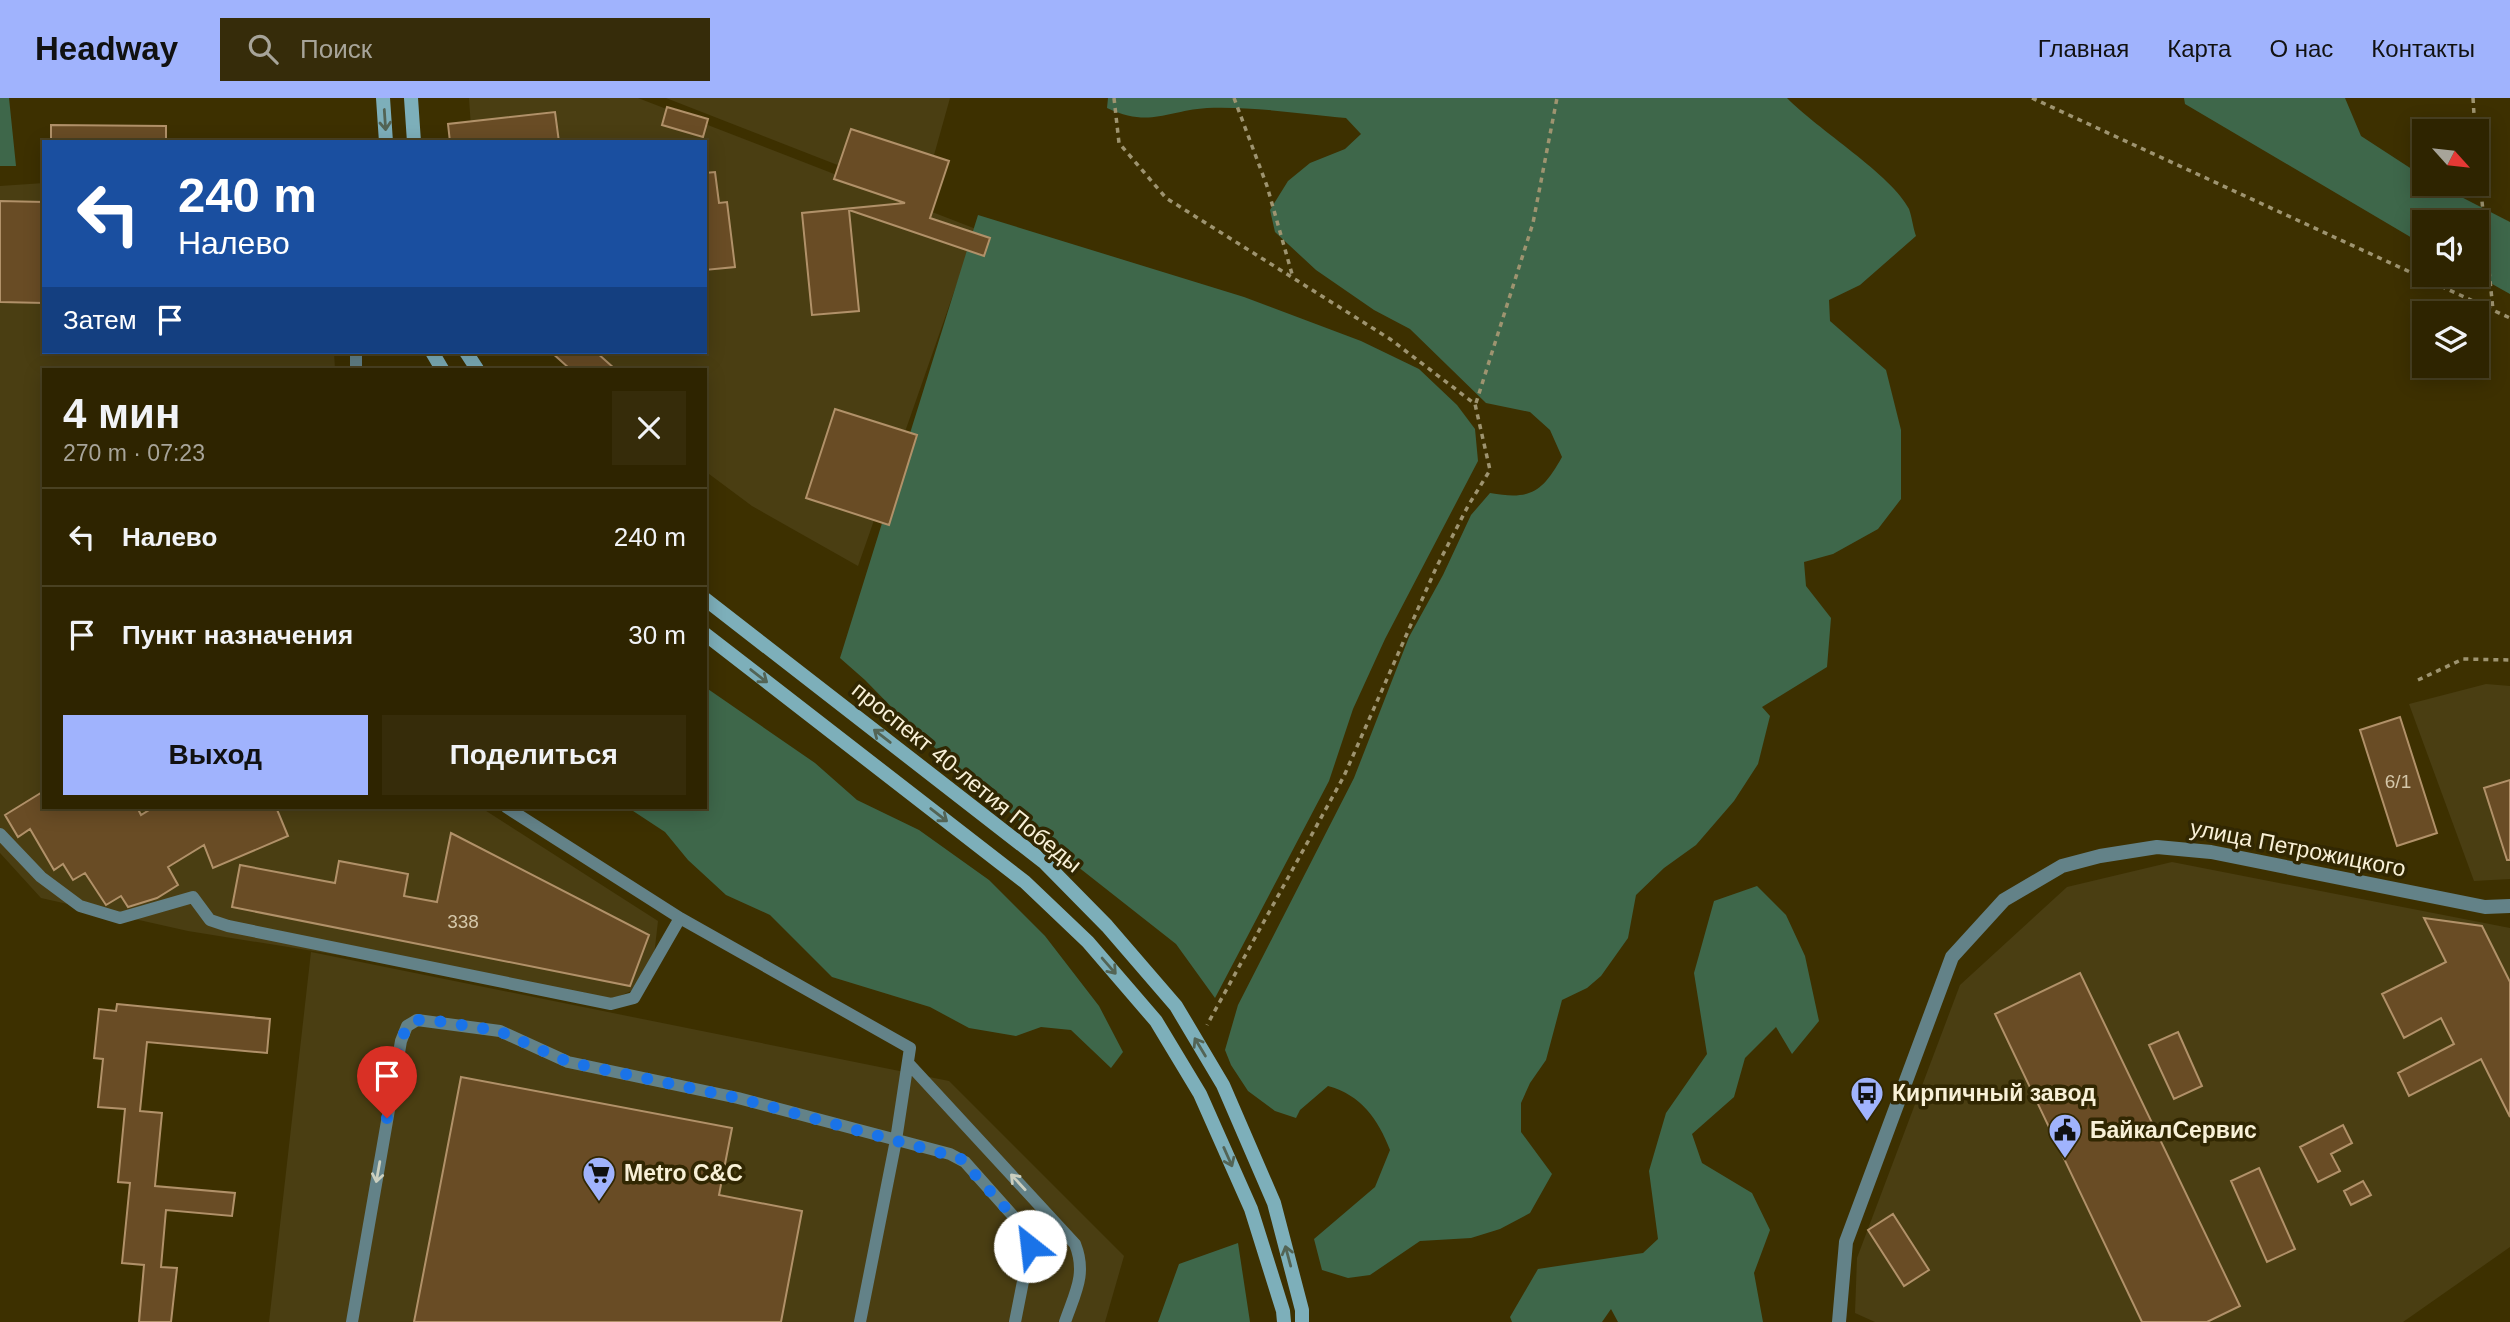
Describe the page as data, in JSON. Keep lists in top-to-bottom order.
{
  "streets": {
    "main road": ["проспект 40-летия Победы"],
    "street": ["улица Петрожицкого"]
  },
  "places": {
    "bus stop": ["Кирпичный завод"],
    "public building": ["БайкалСервис"],
    "supermarket": ["Metro C&C"]
  },
  "house_numbers": ["6/1", "338"],
  "north": "bottom right",
  "page": {
    "header": "Headway",
    "search": "Поиск",
    "nav": [
      "Главная",
      "Карта",
      "О нас",
      "Контакты"
    ],
    "turn": ["240 m", "Налево"],
    "then": "Затем",
    "heading": ["4 мин", "270 m · 07:23"],
    "list": [
      {
        "name": "Налево",
        "value": "240 m"
      },
      {
        "name": "Пункт назначения",
        "value": "30 m"
      }
    ],
    "buttons": ["Выход", "Поделиться"]
  }
}
